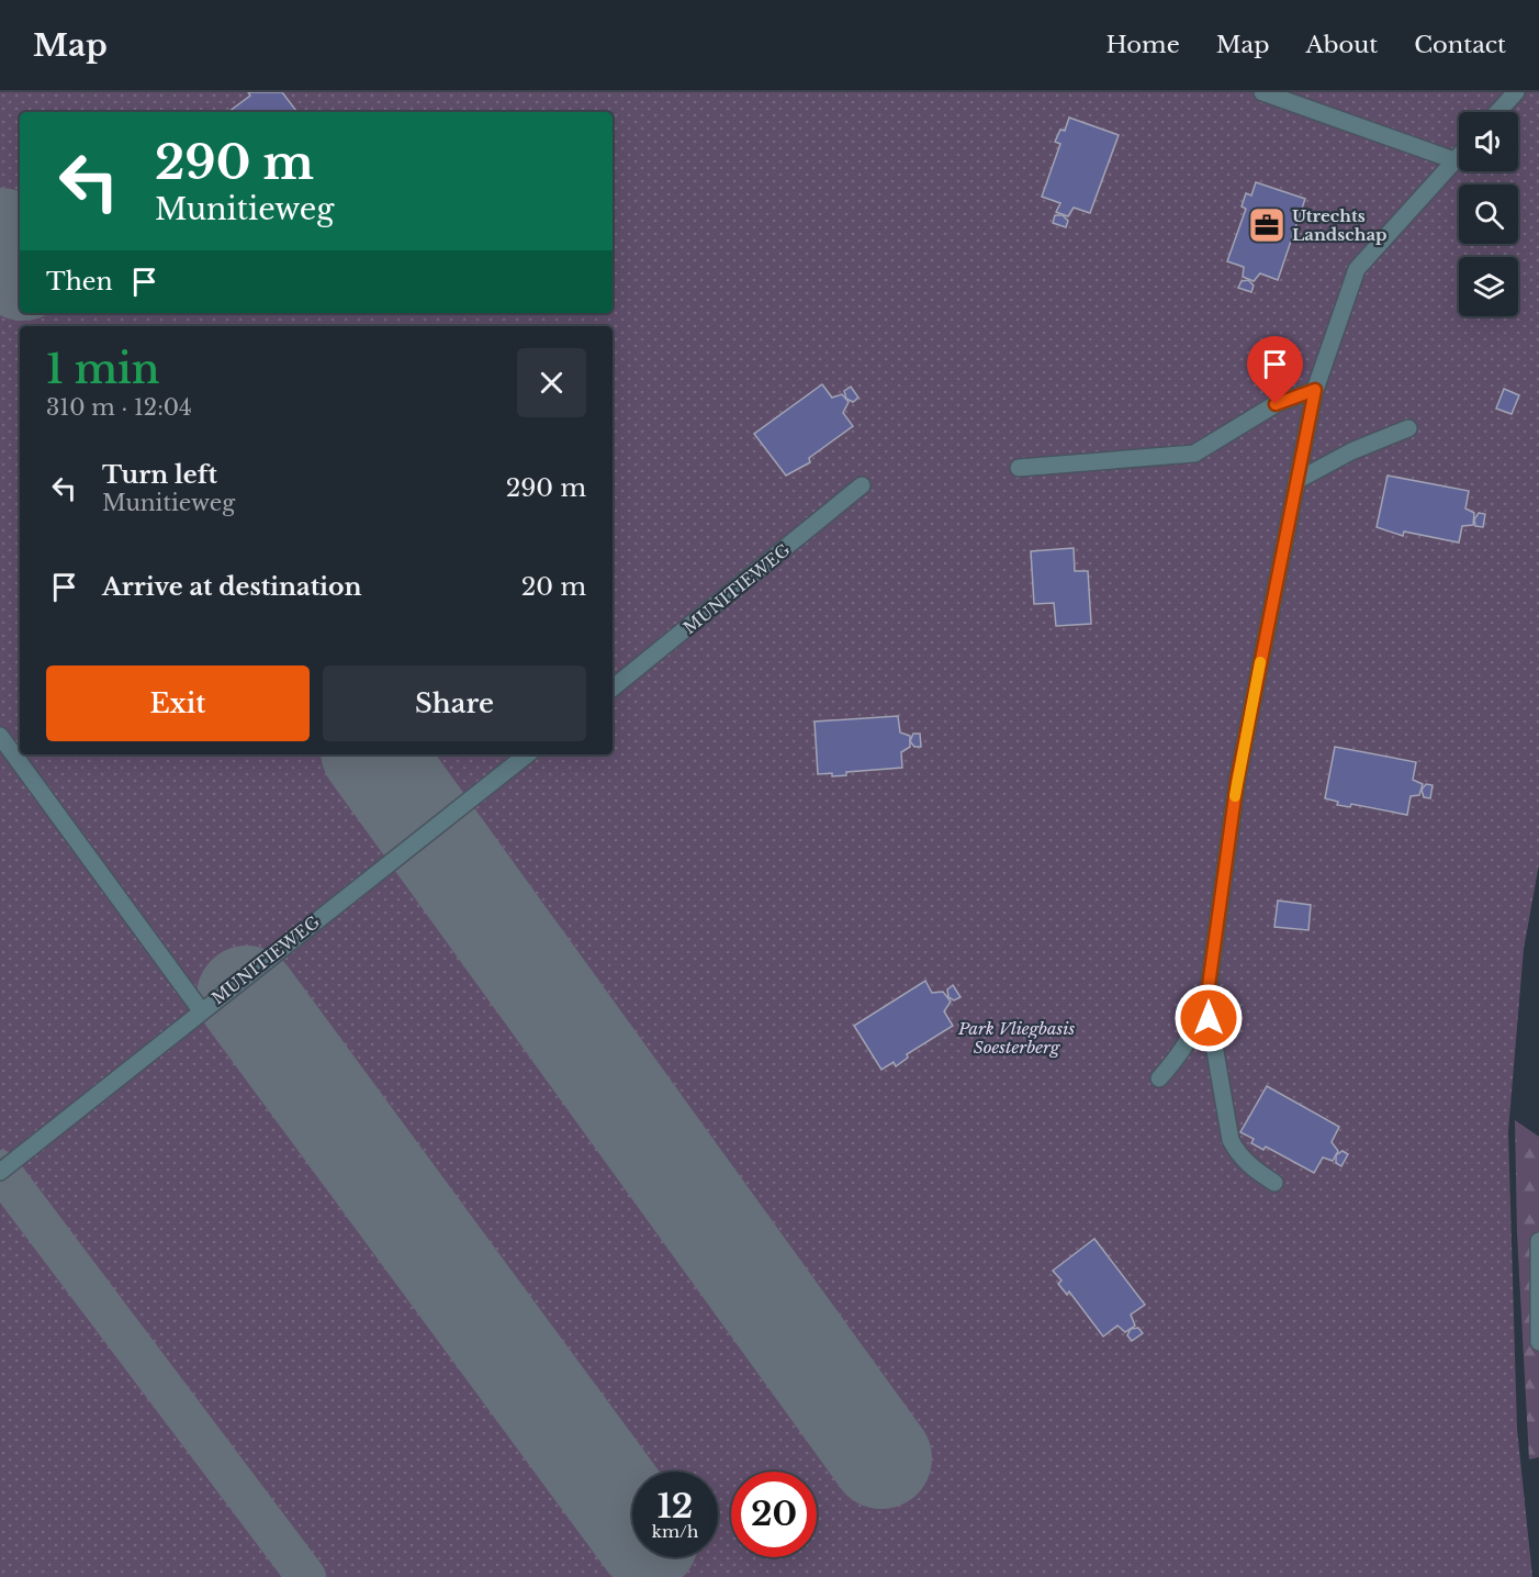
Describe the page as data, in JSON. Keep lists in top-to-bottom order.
{
  "streets": {
    "street": ["MUNITIEWEG"]
  },
  "parks": ["Park Vliegbasis Soesterberg"],
  "places": {
    "office": ["Utrechts Landschap"]
  },
  "page": {
    "header": "Map",
    "nav": [
      "Home",
      "Map",
      "About",
      "Contact"
    ],
    "turn": ["290 m", "Munitieweg"],
    "then": "Then",
    "heading": ["1 min", "310 m · 12:04"],
    "list": [
      {
        "name": "Turn left",
        "note": "Munitieweg",
        "value": "290 m"
      },
      {
        "name": "Arrive at destination",
        "value": "20 m"
      }
    ],
    "buttons": ["Exit", "Share"],
    "speed": "12 km/h",
    "limit": "20"
  }
}
